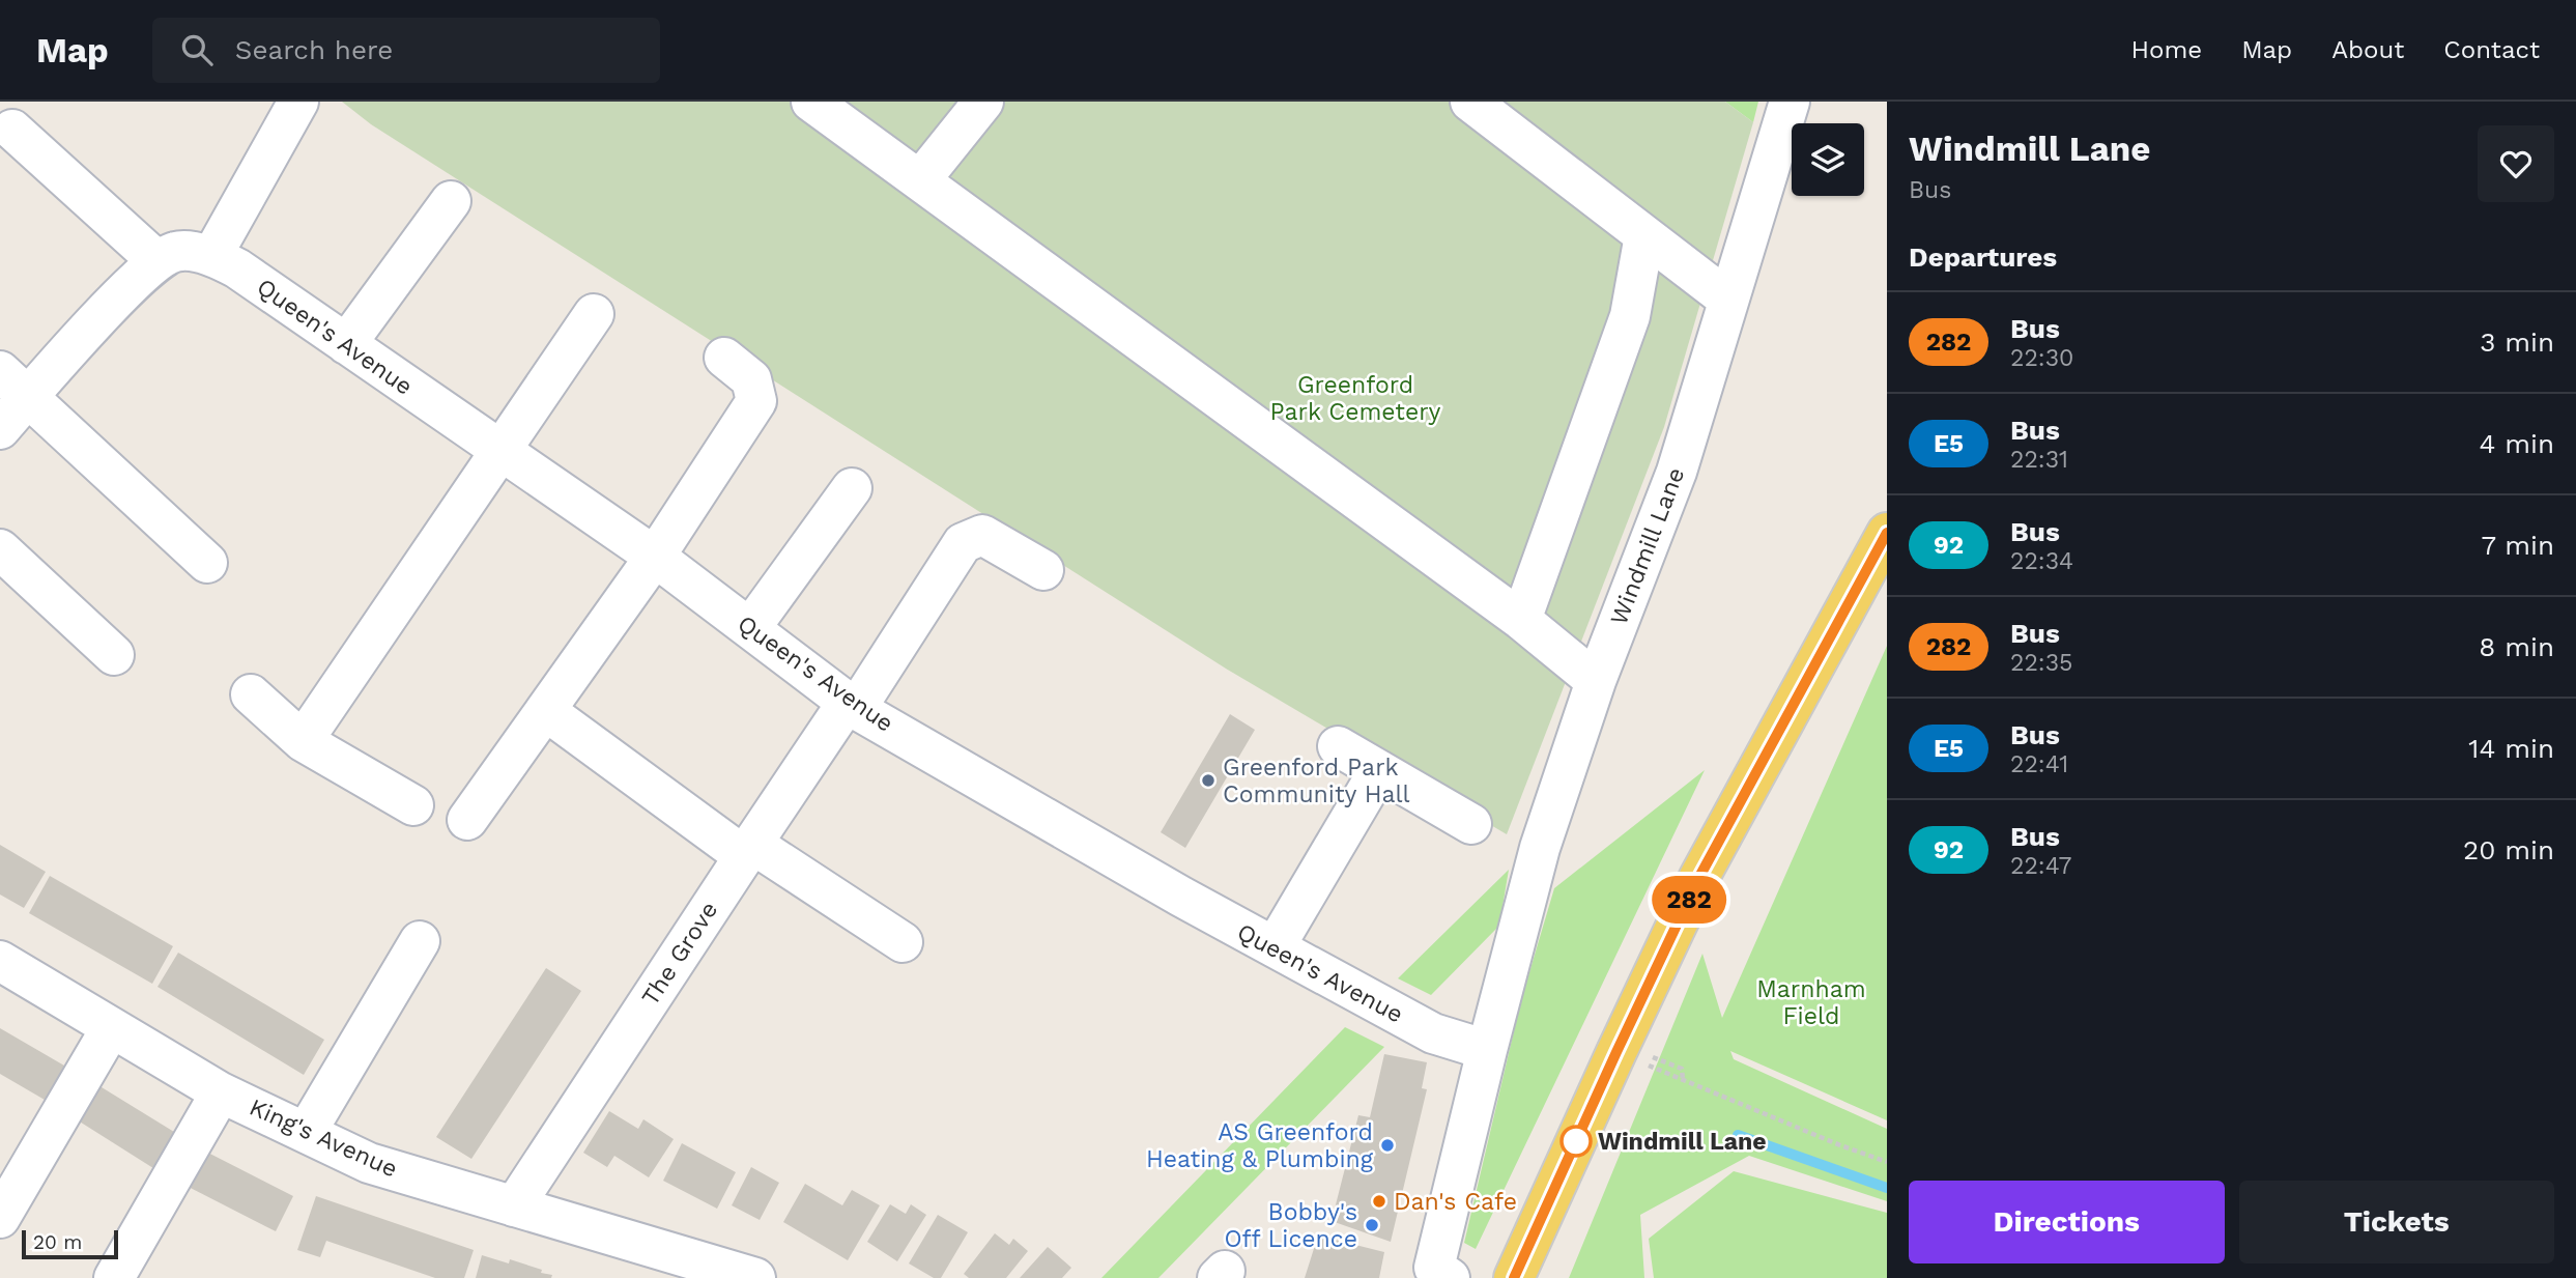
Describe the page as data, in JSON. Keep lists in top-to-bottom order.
{
  "streets": {
    "street": [
      "Queen's Avenue",
      "Windmill Lane",
      "The Grove",
      "King's Avenue"
    ]
  },
  "crossings": [
    ["Queen's Avenue", "Windmill Lane"],
    ["Queen's Avenue", "The Grove"],
    ["The Grove", "King's Avenue"]
  ],
  "parks": ["Greenford Park Cemetery", "Marnham Field"],
  "places": [
    "Greenford Park Community Hall",
    "Windmill Lane",
    "AS Greenford Heating & Plumbing",
    "Dan's Cafe",
    "Bobby's Off Licence"
  ],
  "lines": ["bus line 282"],
  "scale_bar": "20 m",
  "page": {
    "header": "Map",
    "search": "Search here",
    "nav": [
      "Home",
      "Map",
      "About",
      "Contact"
    ],
    "on_map": "282",
    "heading": [
      ["Windmill Lane", "Bus"],
      "Departures"
    ],
    "list": [
      {
        "mark": "282",
        "name": "Bus",
        "note": "22:30",
        "value": "3 min"
      },
      {
        "mark": "E5",
        "name": "Bus",
        "note": "22:31",
        "value": "4 min"
      },
      {
        "mark": "92",
        "name": "Bus",
        "note": "22:34",
        "value": "7 min"
      },
      {
        "mark": "282",
        "name": "Bus",
        "note": "22:35",
        "value": "8 min"
      },
      {
        "mark": "E5",
        "name": "Bus",
        "note": "22:41",
        "value": "14 min"
      },
      {
        "mark": "92",
        "name": "Bus",
        "note": "22:47",
        "value": "20 min"
      }
    ],
    "buttons": ["Directions", "Tickets"],
    "scale": "20 m"
  }
}
